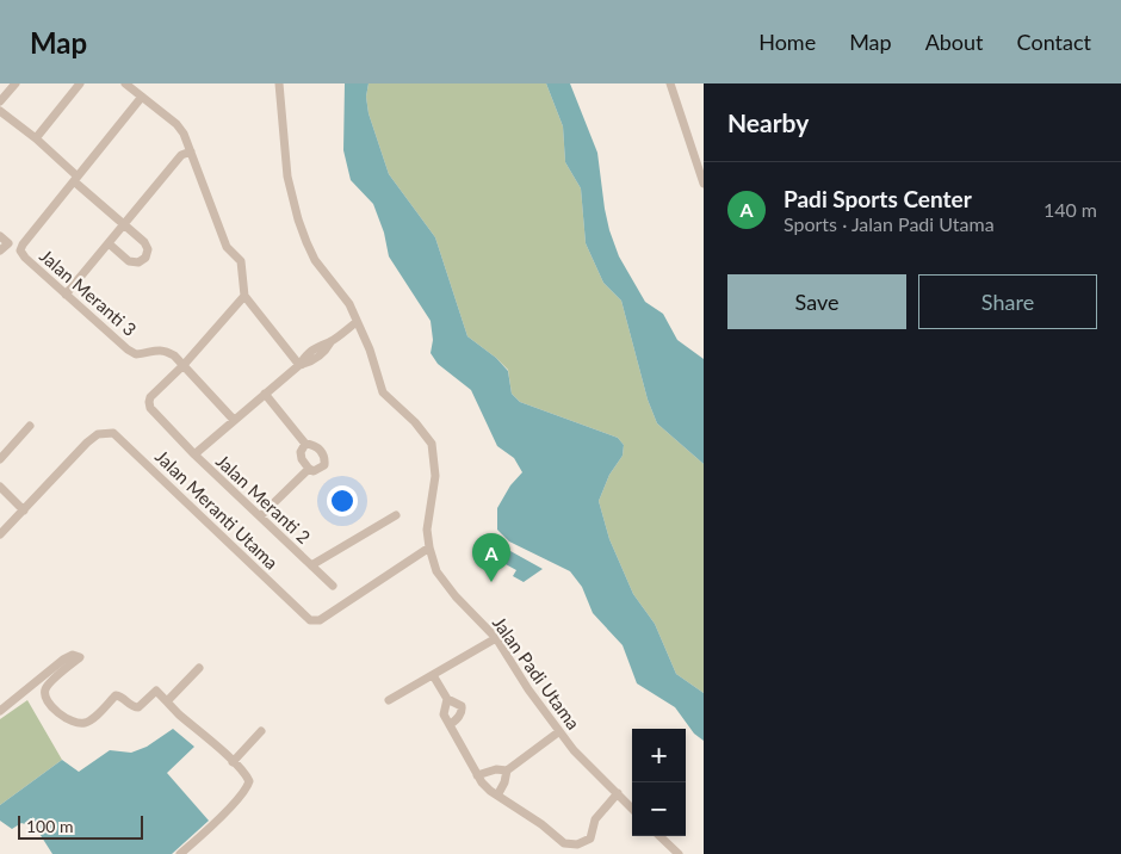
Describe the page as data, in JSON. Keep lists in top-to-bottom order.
{
  "streets": {
    "street": [
      "Jalan Meranti 3",
      "Jalan Meranti 2",
      "Jalan Meranti Utama",
      "Jalan Padi Utama"
    ]
  },
  "crossings": [
    ["Jalan Meranti 3", "Jalan Meranti 2"],
    ["Jalan Meranti 3", "Jalan Meranti Utama"],
    ["Jalan Meranti 2", "Jalan Meranti Utama"],
    ["Jalan Meranti Utama", "Jalan Padi Utama"]
  ],
  "scale_bar": "100 m",
  "page": {
    "header": "Map",
    "nav": [
      "Home",
      "Map",
      "About",
      "Contact"
    ],
    "heading": "Nearby",
    "list": [
      {
        "mark": "A",
        "name": "Padi Sports Center",
        "note": "Sports · Jalan Padi Utama",
        "value": "140 m"
      }
    ],
    "buttons": ["Save", "Share"],
    "pins": "A",
    "map_buttons": ["+", "−"],
    "scale": "100 m"
  }
}
